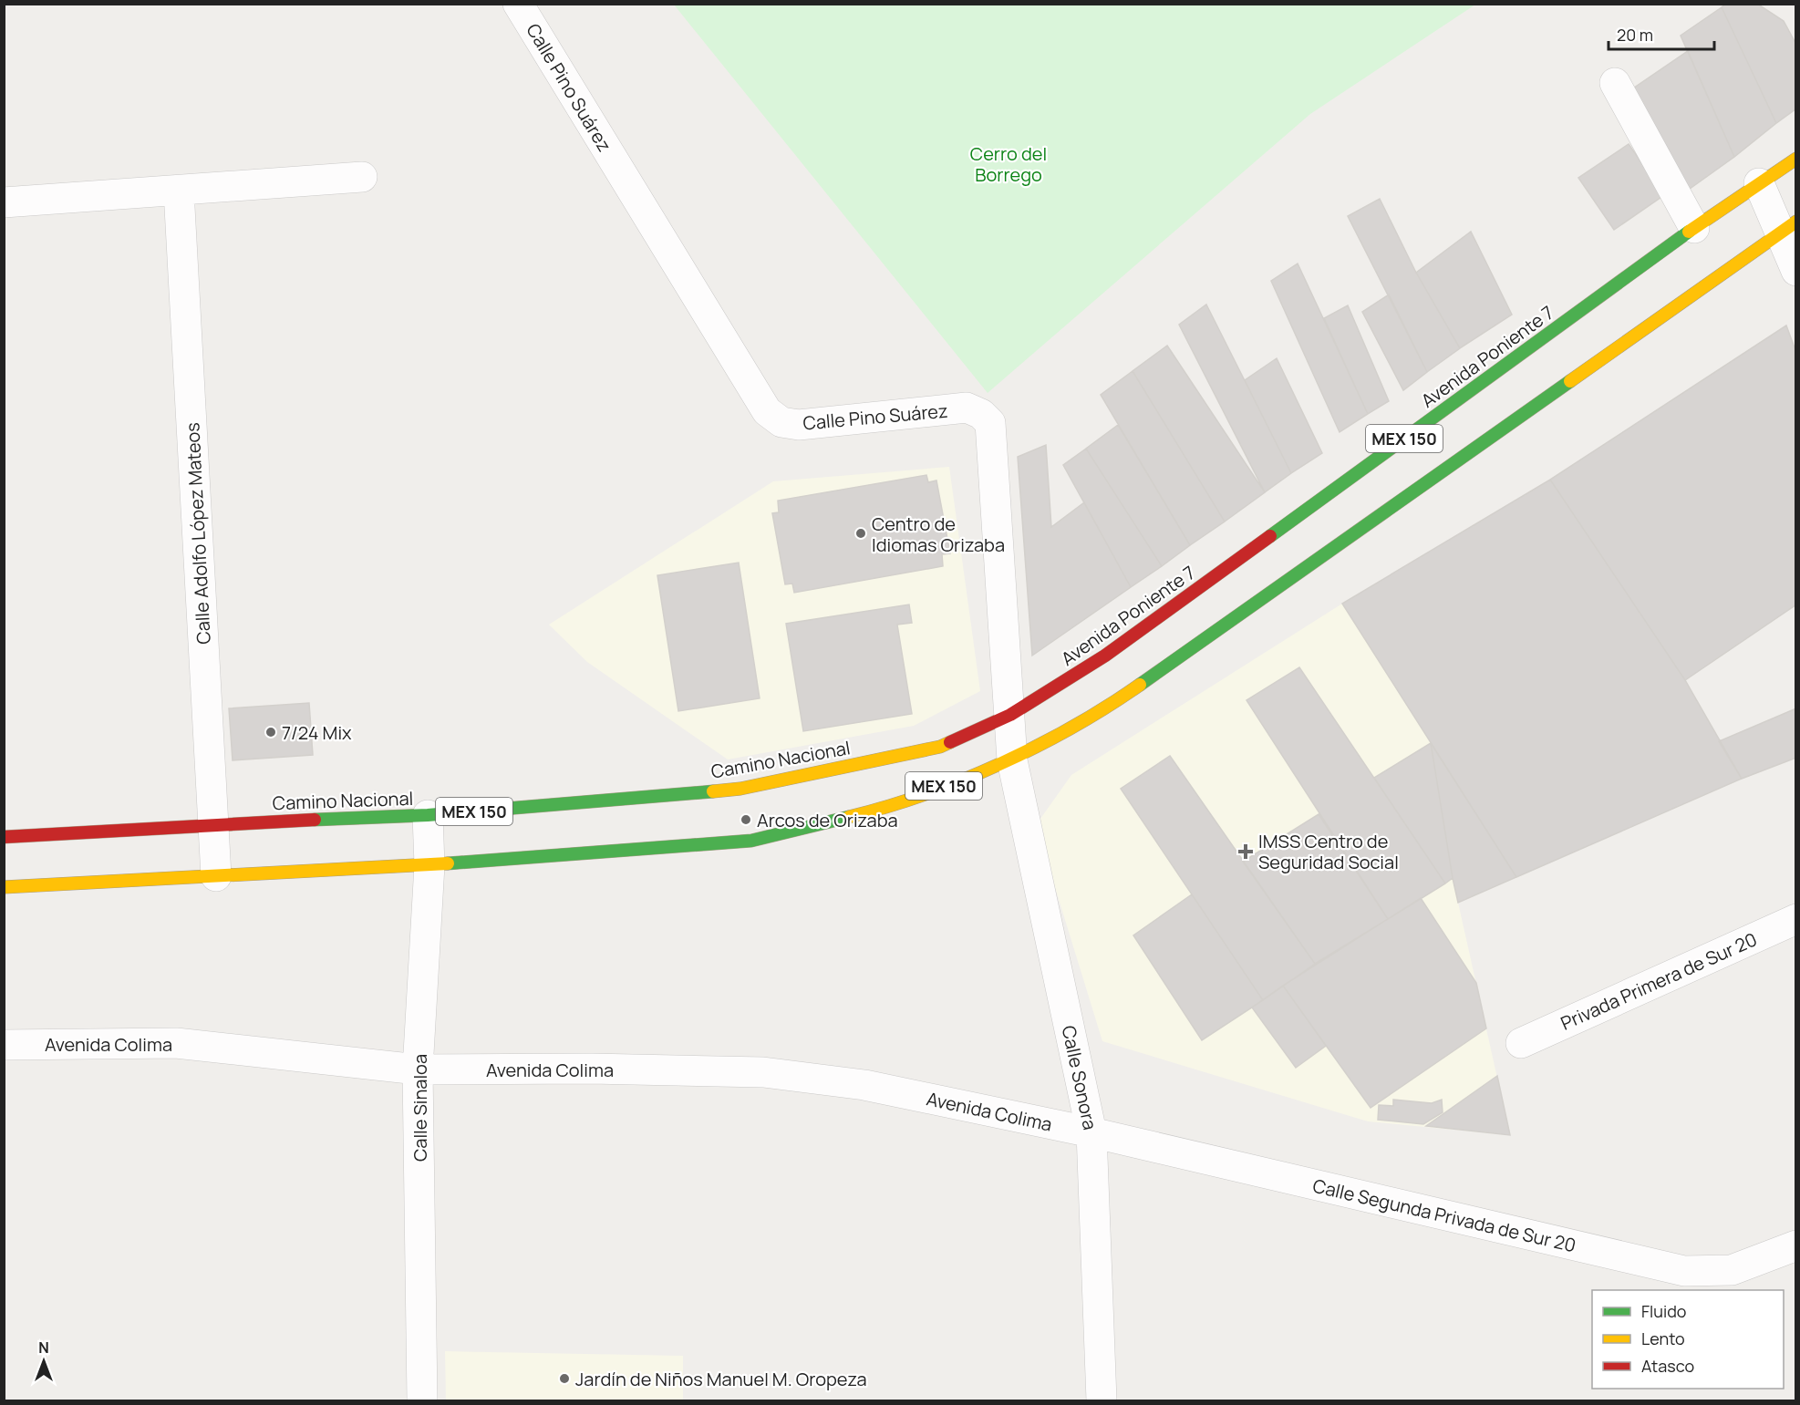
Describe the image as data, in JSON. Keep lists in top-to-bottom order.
{
  "streets": {
    "main road": ["Avenida Poniente 7", "MEX 150", "Camino Nacional"],
    "street": [
      "Calle Pino Suárez",
      "Calle Adolfo López Mateos",
      "Privada Primera de Sur 20",
      "Avenida Colima",
      "Calle Sonora",
      "Calle Sinaloa",
      "Calle Segunda Privada de Sur 20"
    ]
  },
  "crossings": [
    ["Calle Pino Suárez", "Avenida Poniente 7"],
    ["Calle Pino Suárez", "MEX 150"],
    ["Calle Pino Suárez", "Camino Nacional"],
    ["Calle Pino Suárez", "Calle Sonora"],
    ["Avenida Poniente 7", "Camino Nacional"],
    ["MEX 150", "Calle Adolfo López Mateos"],
    ["MEX 150", "Calle Sonora"],
    ["MEX 150", "Calle Sinaloa"],
    ["Calle Adolfo López Mateos", "Camino Nacional"],
    ["Camino Nacional", "Calle Sinaloa"],
    ["Avenida Colima", "Calle Sonora"],
    ["Avenida Colima", "Calle Sinaloa"],
    ["Avenida Colima", "Calle Segunda Privada de Sur 20"],
    ["Calle Sonora", "Calle Segunda Privada de Sur 20"]
  ],
  "parks": ["Cerro del Borrego"],
  "places": {
    "other": [
      "Centro de Idiomas Orizaba",
      "7/24 Mix",
      "Arcos de Orizaba",
      "Jardín de Niños Manuel M. Oropeza"
    ],
    "health": ["IMSS Centro de Seguridad Social"]
  },
  "legend": ["Fluido", "Lento", "Atasco"],
  "scale_bar": "20 m",
  "north": "top"
}
